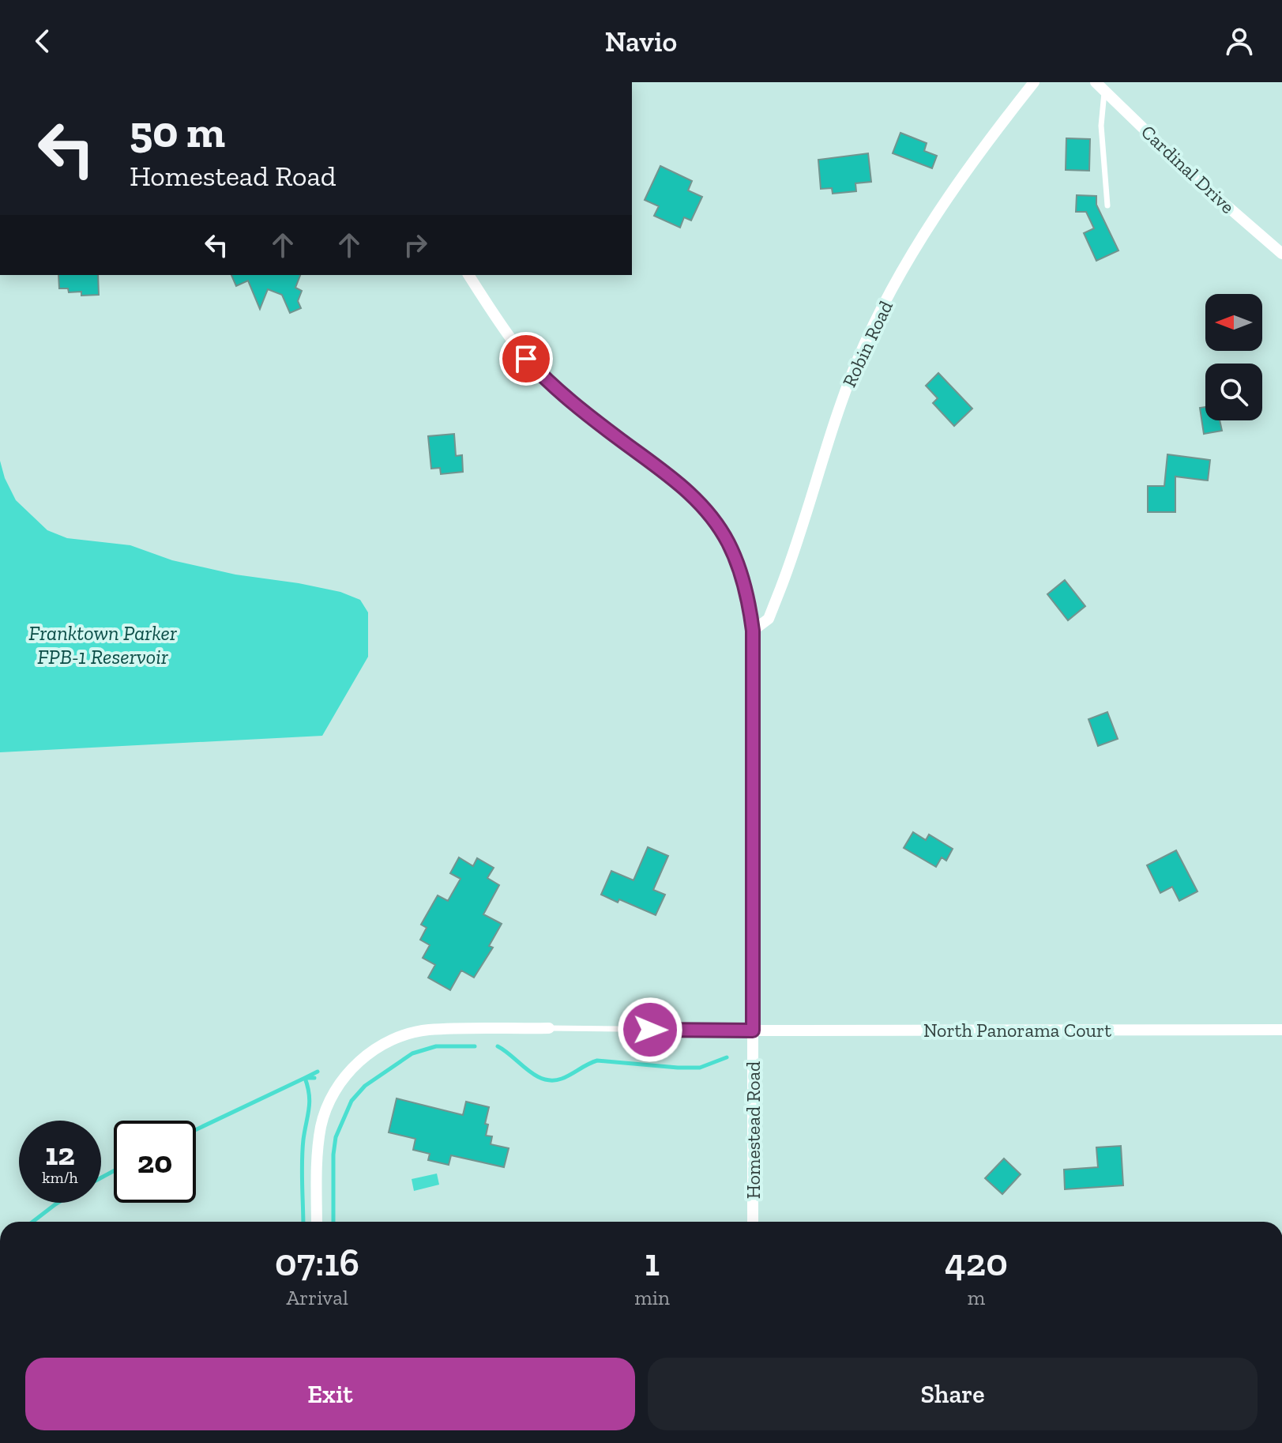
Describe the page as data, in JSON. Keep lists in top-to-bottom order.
{
  "streets": {
    "street": [
      "Cardinal Drive",
      "Robin Road",
      "North Panorama Court",
      "Homestead Road"
    ]
  },
  "crossings": [
    ["Robin Road", "Homestead Road"],
    ["North Panorama Court", "Homestead Road"]
  ],
  "water": ["Franktown Parker FPB-1 Reservoir"],
  "north": "left",
  "page": {
    "header": "Navio",
    "turn": ["50 m", "Homestead Road"],
    "speed": "12 km/h",
    "limit": "20",
    "eta": [
      "07:16",
      "Arrival",
      "1",
      "min",
      "420",
      "m"
    ],
    "buttons": ["Exit", "Share"]
  }
}
